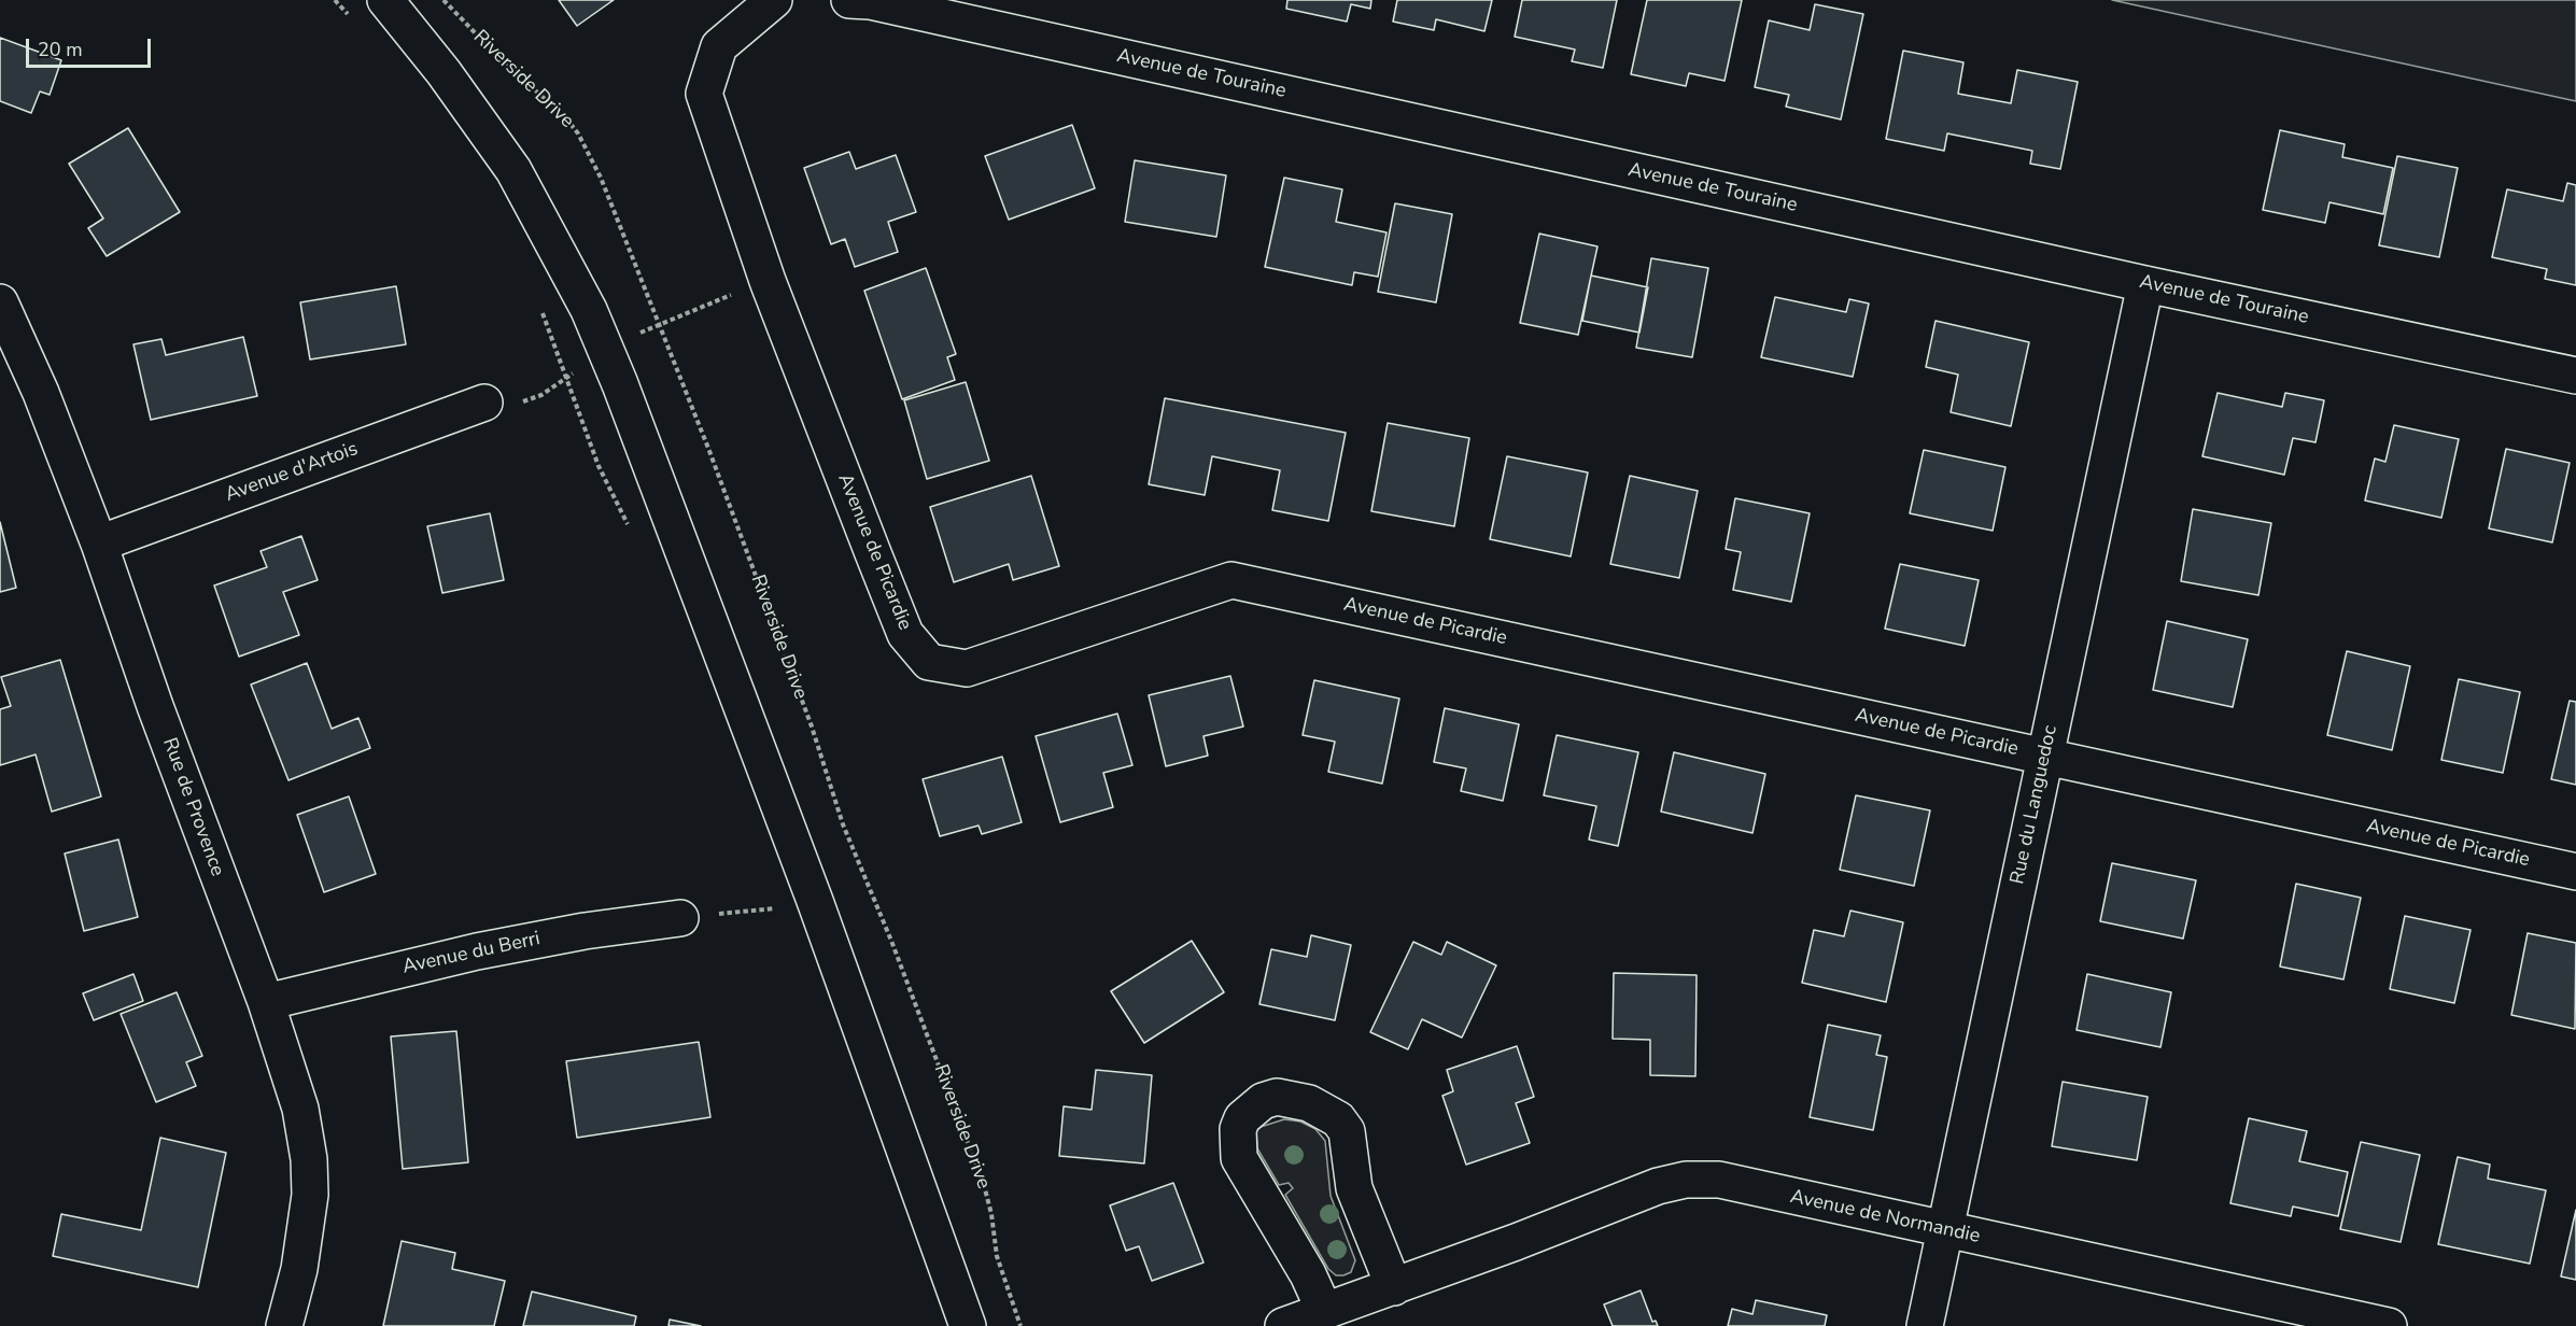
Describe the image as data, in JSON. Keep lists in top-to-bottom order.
{
  "streets": {
    "street": [
      "Avenue de Touraine",
      "Avenue d'Artois",
      "Avenue de Picardie",
      "Rue du Languedoc",
      "Rue de Provence",
      "Avenue du Berri",
      "Avenue de Normandie"
    ],
    "path": ["Riverside Drive"]
  },
  "crossings": [
    ["Avenue de Touraine", "Rue du Languedoc"],
    ["Avenue d'Artois", "Rue de Provence"],
    ["Avenue de Picardie", "Rue du Languedoc"],
    ["Rue du Languedoc", "Avenue de Normandie"],
    ["Rue de Provence", "Avenue du Berri"]
  ],
  "scale_bar": "20 m"
}
